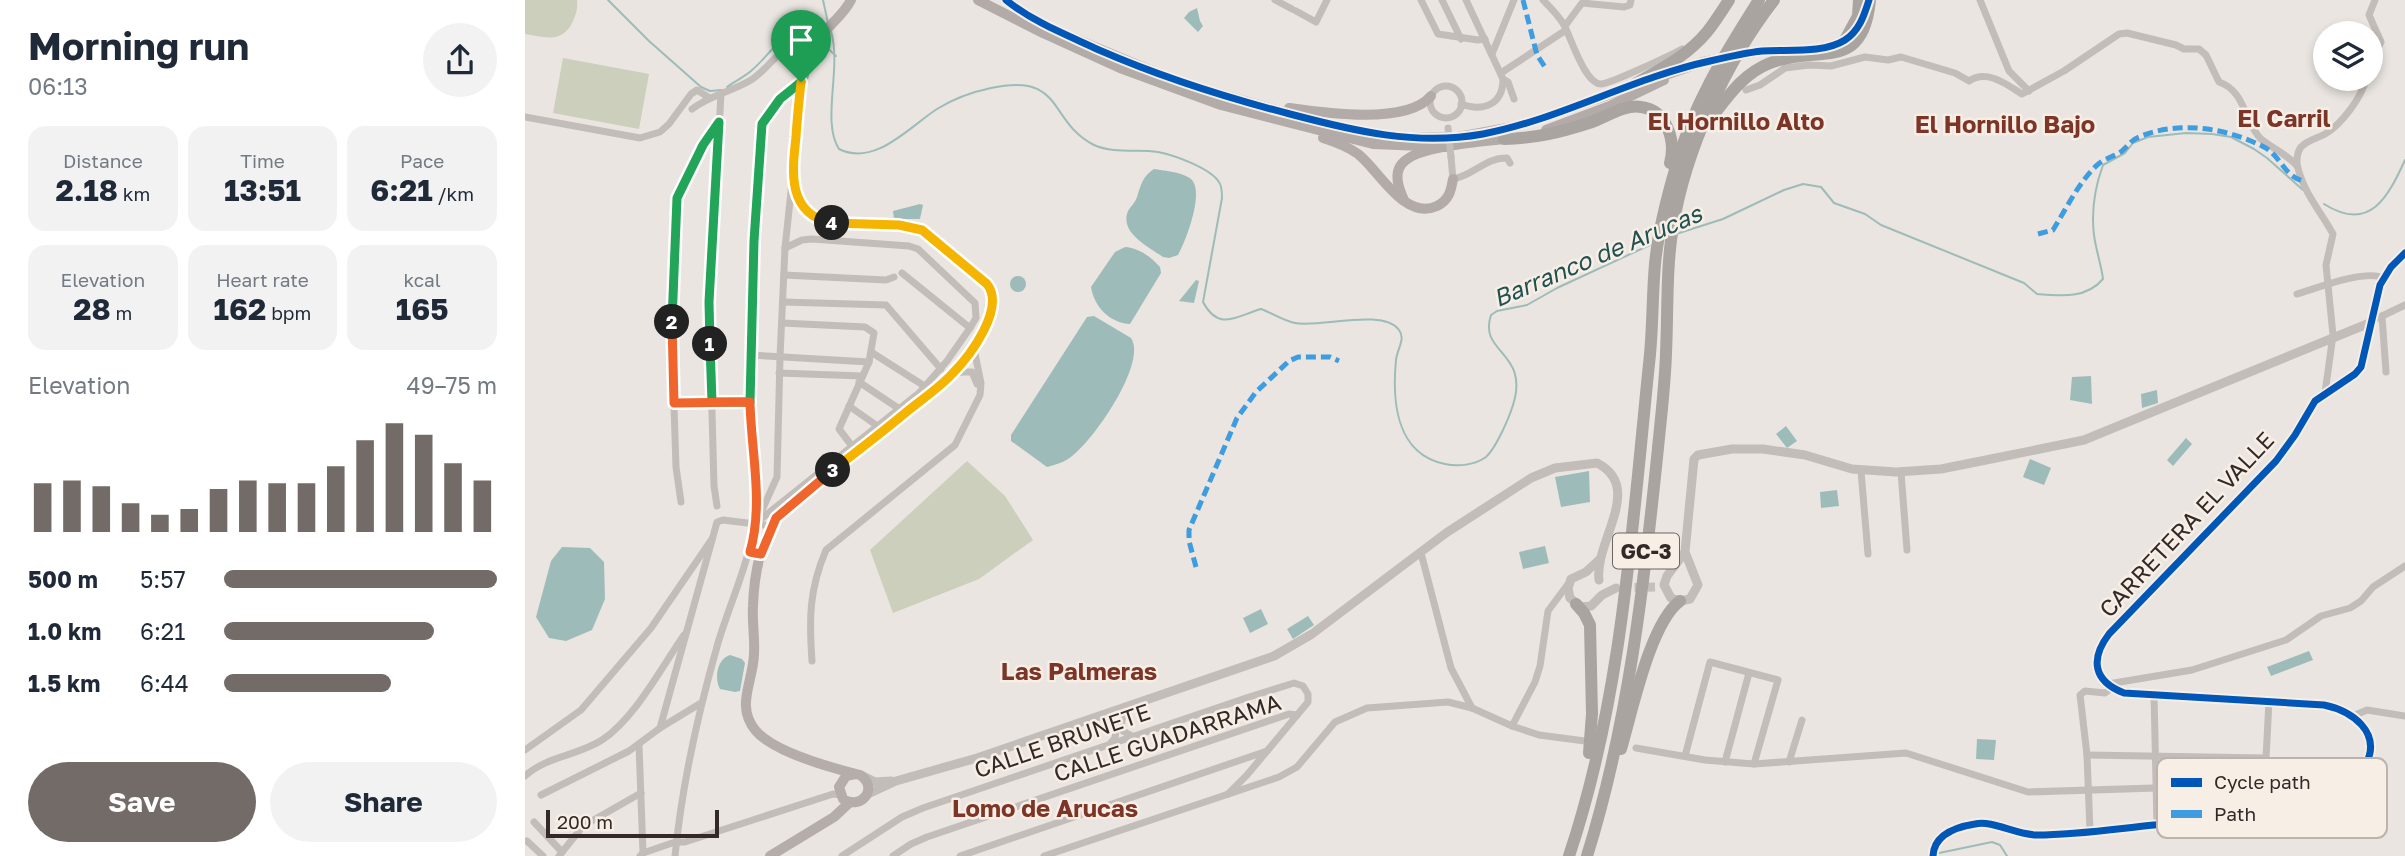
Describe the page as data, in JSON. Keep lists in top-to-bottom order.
{
  "streets": {
    "highway": ["GC-3"],
    "street": ["CARRETERA EL VALLE", "CALLE GUADARRAMA", "CALLE BRUNETE"]
  },
  "crossings": [
    ["CALLE GUADARRAMA", "CALLE BRUNETE"]
  ],
  "districts": [
    "El Carril",
    "El Hornillo Alto",
    "El Hornillo Bajo",
    "Las Palmeras",
    "Lomo de Arucas"
  ],
  "water": ["Barranco de Arucas"],
  "legend": ["Cycle path", "Path"],
  "scale_bar": "200 m",
  "page": {
    "heading": ["Morning run", "06:13"],
    "stats": [
      ["Distance", "2.18 km"],
      ["Time", "13:51"],
      ["Pace", "6:21 /km"],
      ["Elevation", "28 m"],
      ["Heart rate", "162 bpm"],
      ["kcal", "165"]
    ],
    "pins": [
      "4",
      "2",
      "1",
      "3"
    ],
    "chart": ["Elevation", "49–75 m"],
    "list": [
      {
        "name": "500 m",
        "note": "5:57"
      },
      {
        "name": "1.0 km",
        "note": "6:21"
      },
      {
        "name": "1.5 km",
        "note": "6:44"
      }
    ],
    "buttons": ["Save", "Share"],
    "scale": "200 m"
  }
}
